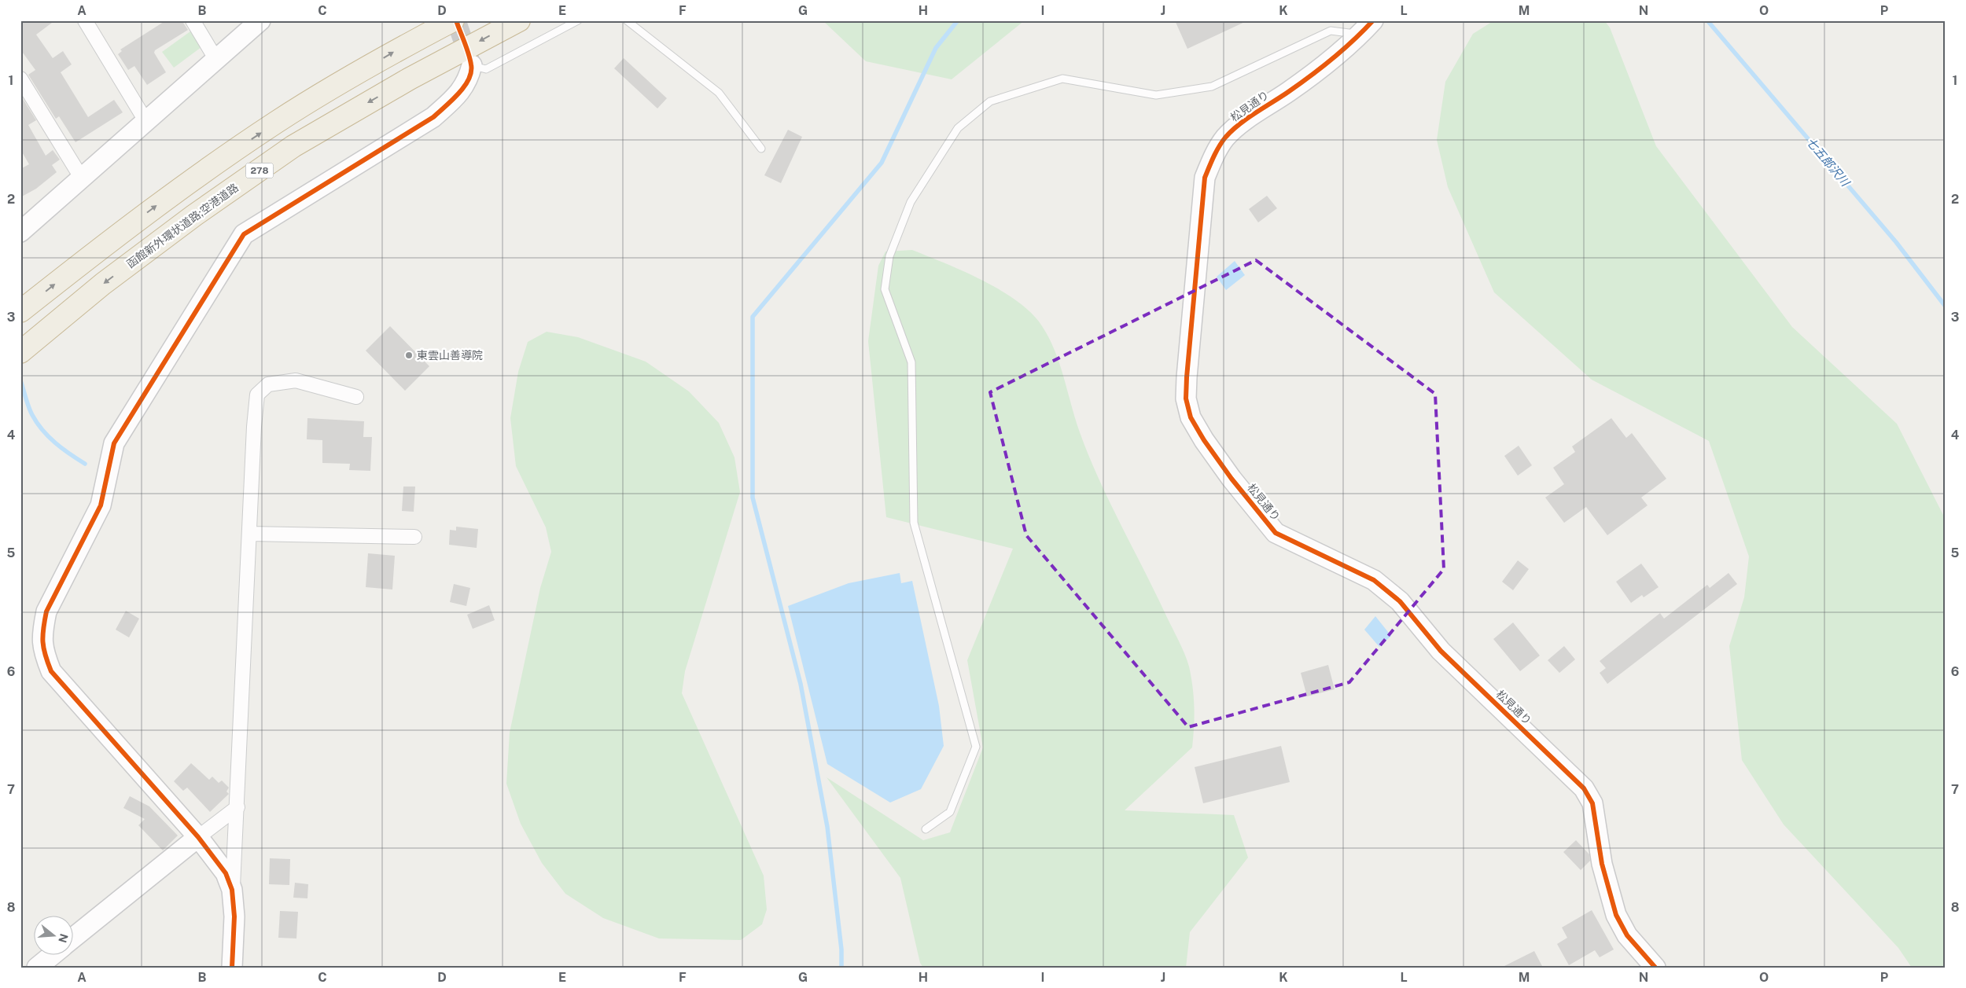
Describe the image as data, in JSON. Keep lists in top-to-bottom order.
{
  "streets": {
    "highway": ["278", "函館新外環状道路;空港道路"],
    "street": ["松見通り"]
  },
  "water": ["七五郎沢川"],
  "places": ["東雲山善導院"],
  "north": "right",
  "grid": {
    "columns": [
      "A",
      "B",
      "C",
      "D",
      "E",
      "F",
      "G",
      "H",
      "I",
      "J",
      "K",
      "L",
      "M",
      "N",
      "O",
      "P"
    ],
    "rows": [
      "1",
      "2",
      "3",
      "4",
      "5",
      "6",
      "7",
      "8"
    ]
  }
}
